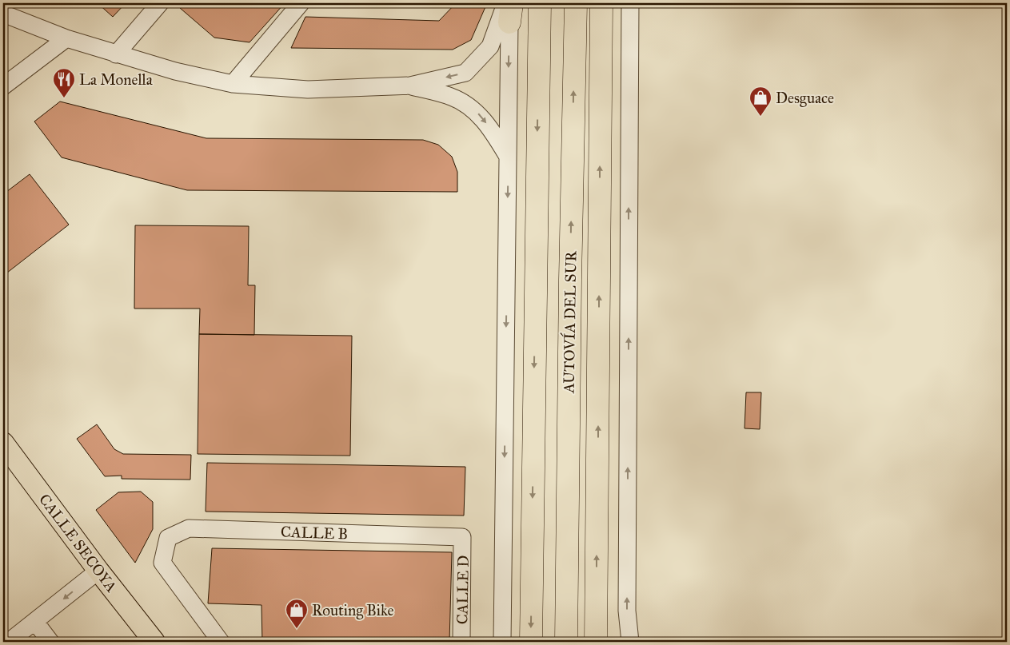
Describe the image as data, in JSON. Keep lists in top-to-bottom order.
{
  "streets": {
    "highway": ["AUTOVÍA DEL SUR"],
    "main road": ["CALLE SECOYA"],
    "street": ["CALLE B", "CALLE D"]
  },
  "crossings": [
    ["CALLE B", "CALLE D"]
  ],
  "places": {
    "restaurant": ["La Monella"],
    "shop": ["Desguace", "Routing Bike"]
  }
}
